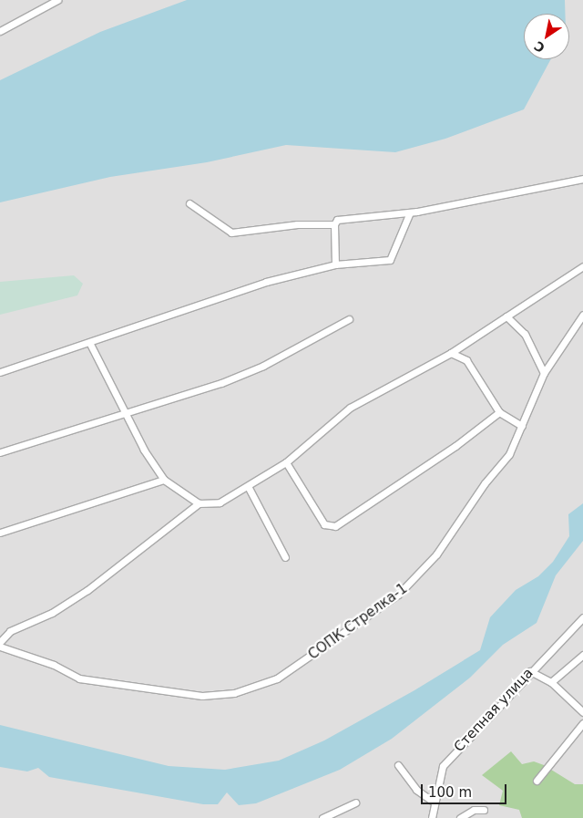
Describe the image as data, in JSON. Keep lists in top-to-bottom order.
{
  "streets": {
    "street": ["СОПК Стрелка-1", "Степная улица"]
  },
  "scale_bar": "100 m",
  "north": "bottom left"
}
